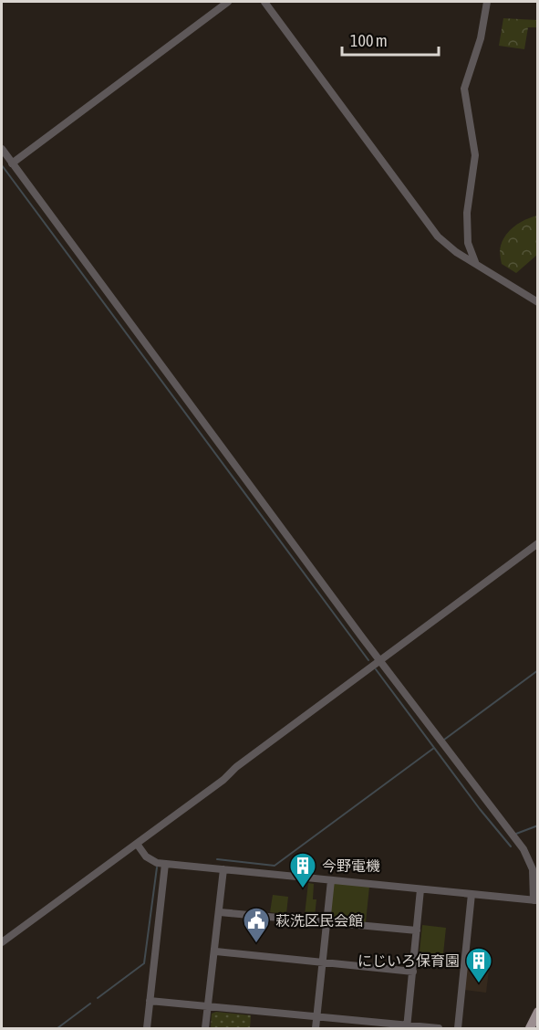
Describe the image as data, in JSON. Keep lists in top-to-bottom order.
{
  "places": {
    "building": ["今野電機", "にじいろ保育園"],
    "public building": ["萩洗区民会館"]
  },
  "scale_bar": "100 m"
}
